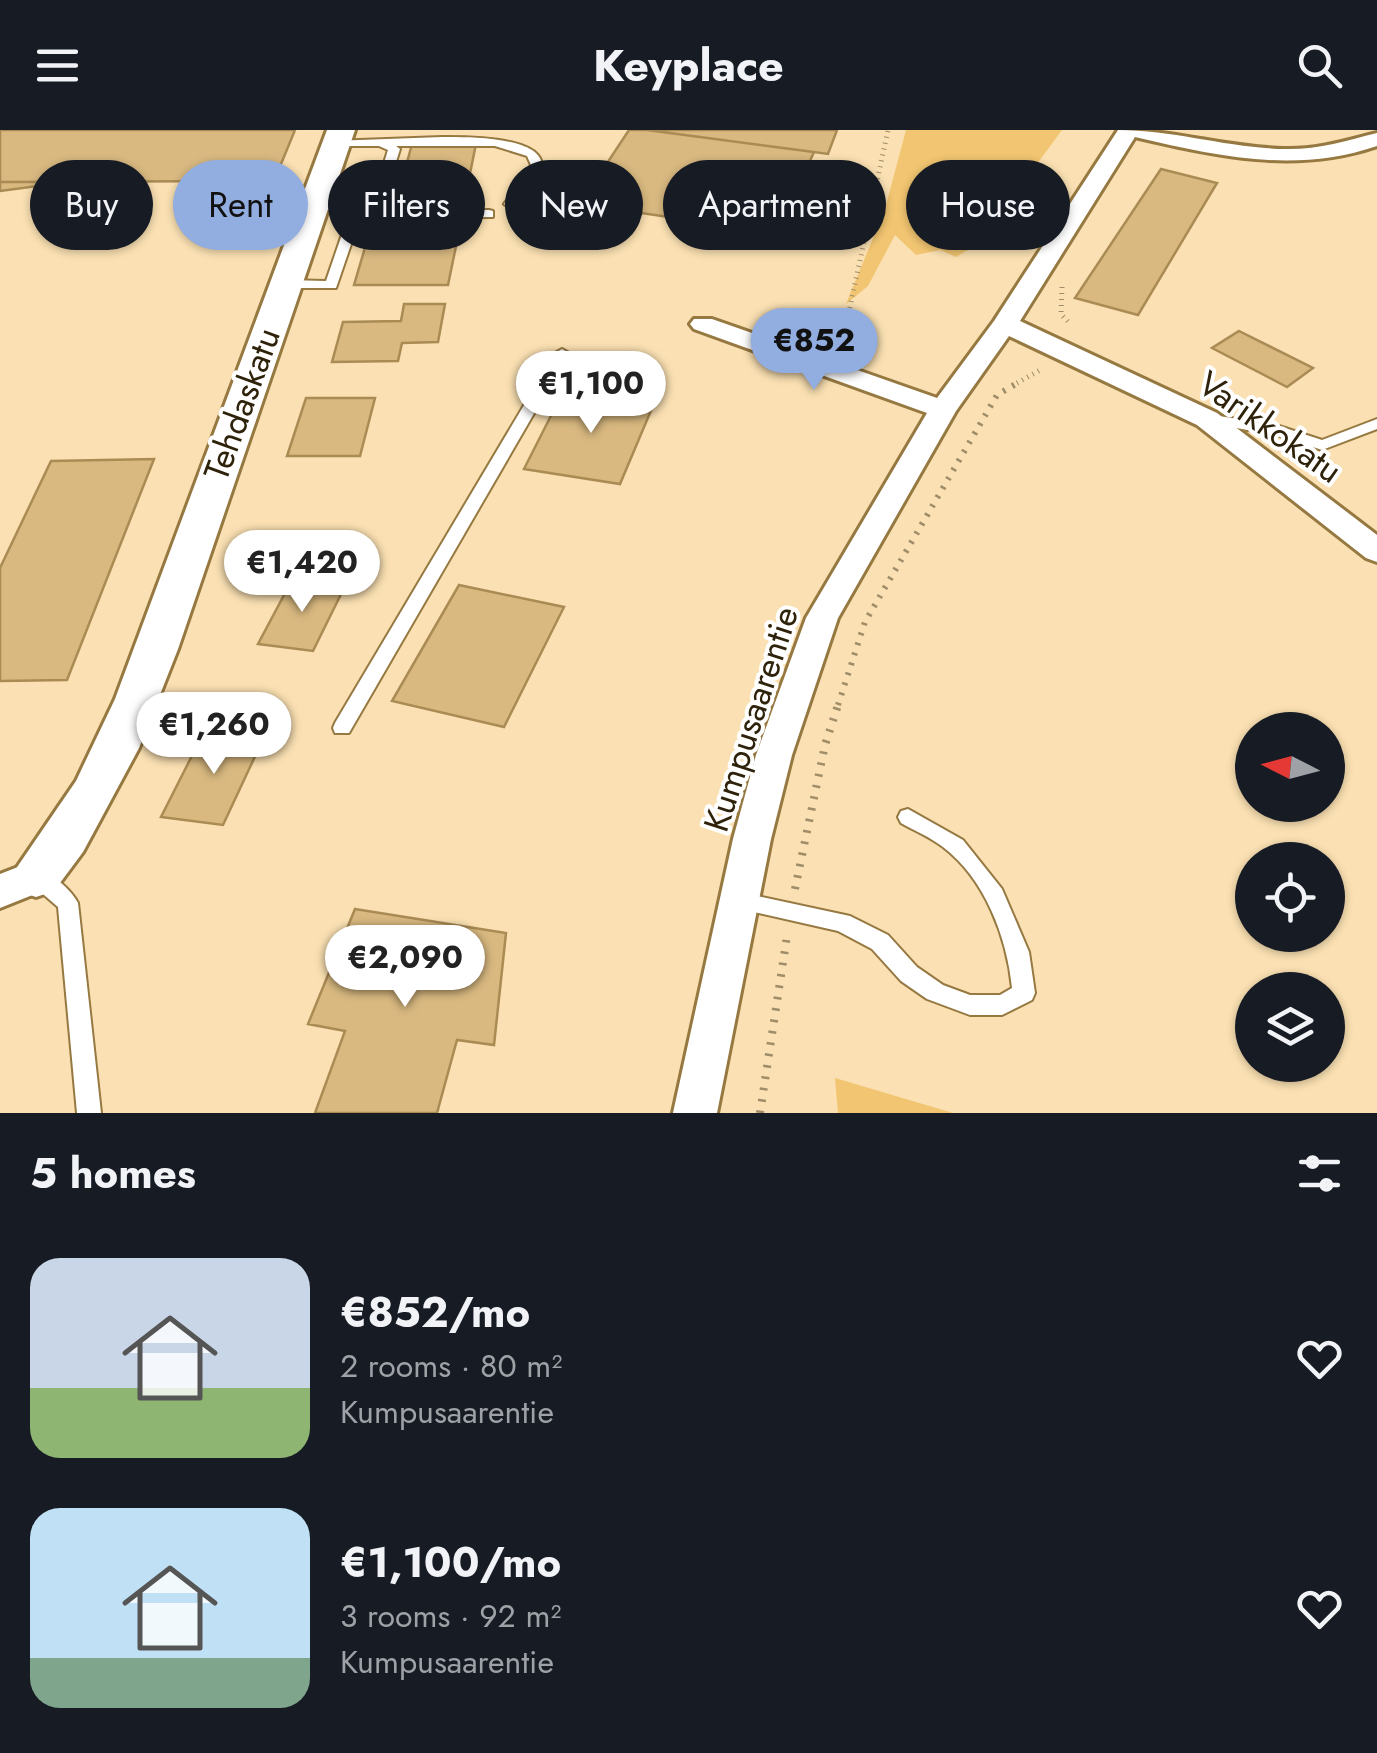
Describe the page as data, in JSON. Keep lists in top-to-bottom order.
{
  "streets": {
    "street": ["Tehdaskatu", "Varikkokatu", "Kumpusaarentie"]
  },
  "crossings": [
    ["Varikkokatu", "Kumpusaarentie"]
  ],
  "north": "left",
  "page": {
    "header": "Keyplace",
    "chip": [
      "Buy",
      "Rent",
      "Filters",
      "New",
      "Apartment",
      "House"
    ],
    "price": [
      "€852",
      "€1,100",
      "€1,420",
      "€1,260",
      "€2,090"
    ],
    "heading": "5 homes",
    "list": [
      {
        "name": "€852/mo",
        "note": "2 rooms · 80 m² · Kumpusaarentie"
      },
      {
        "name": "€1,100/mo",
        "note": "3 rooms · 92 m² · Kumpusaarentie"
      }
    ]
  }
}
